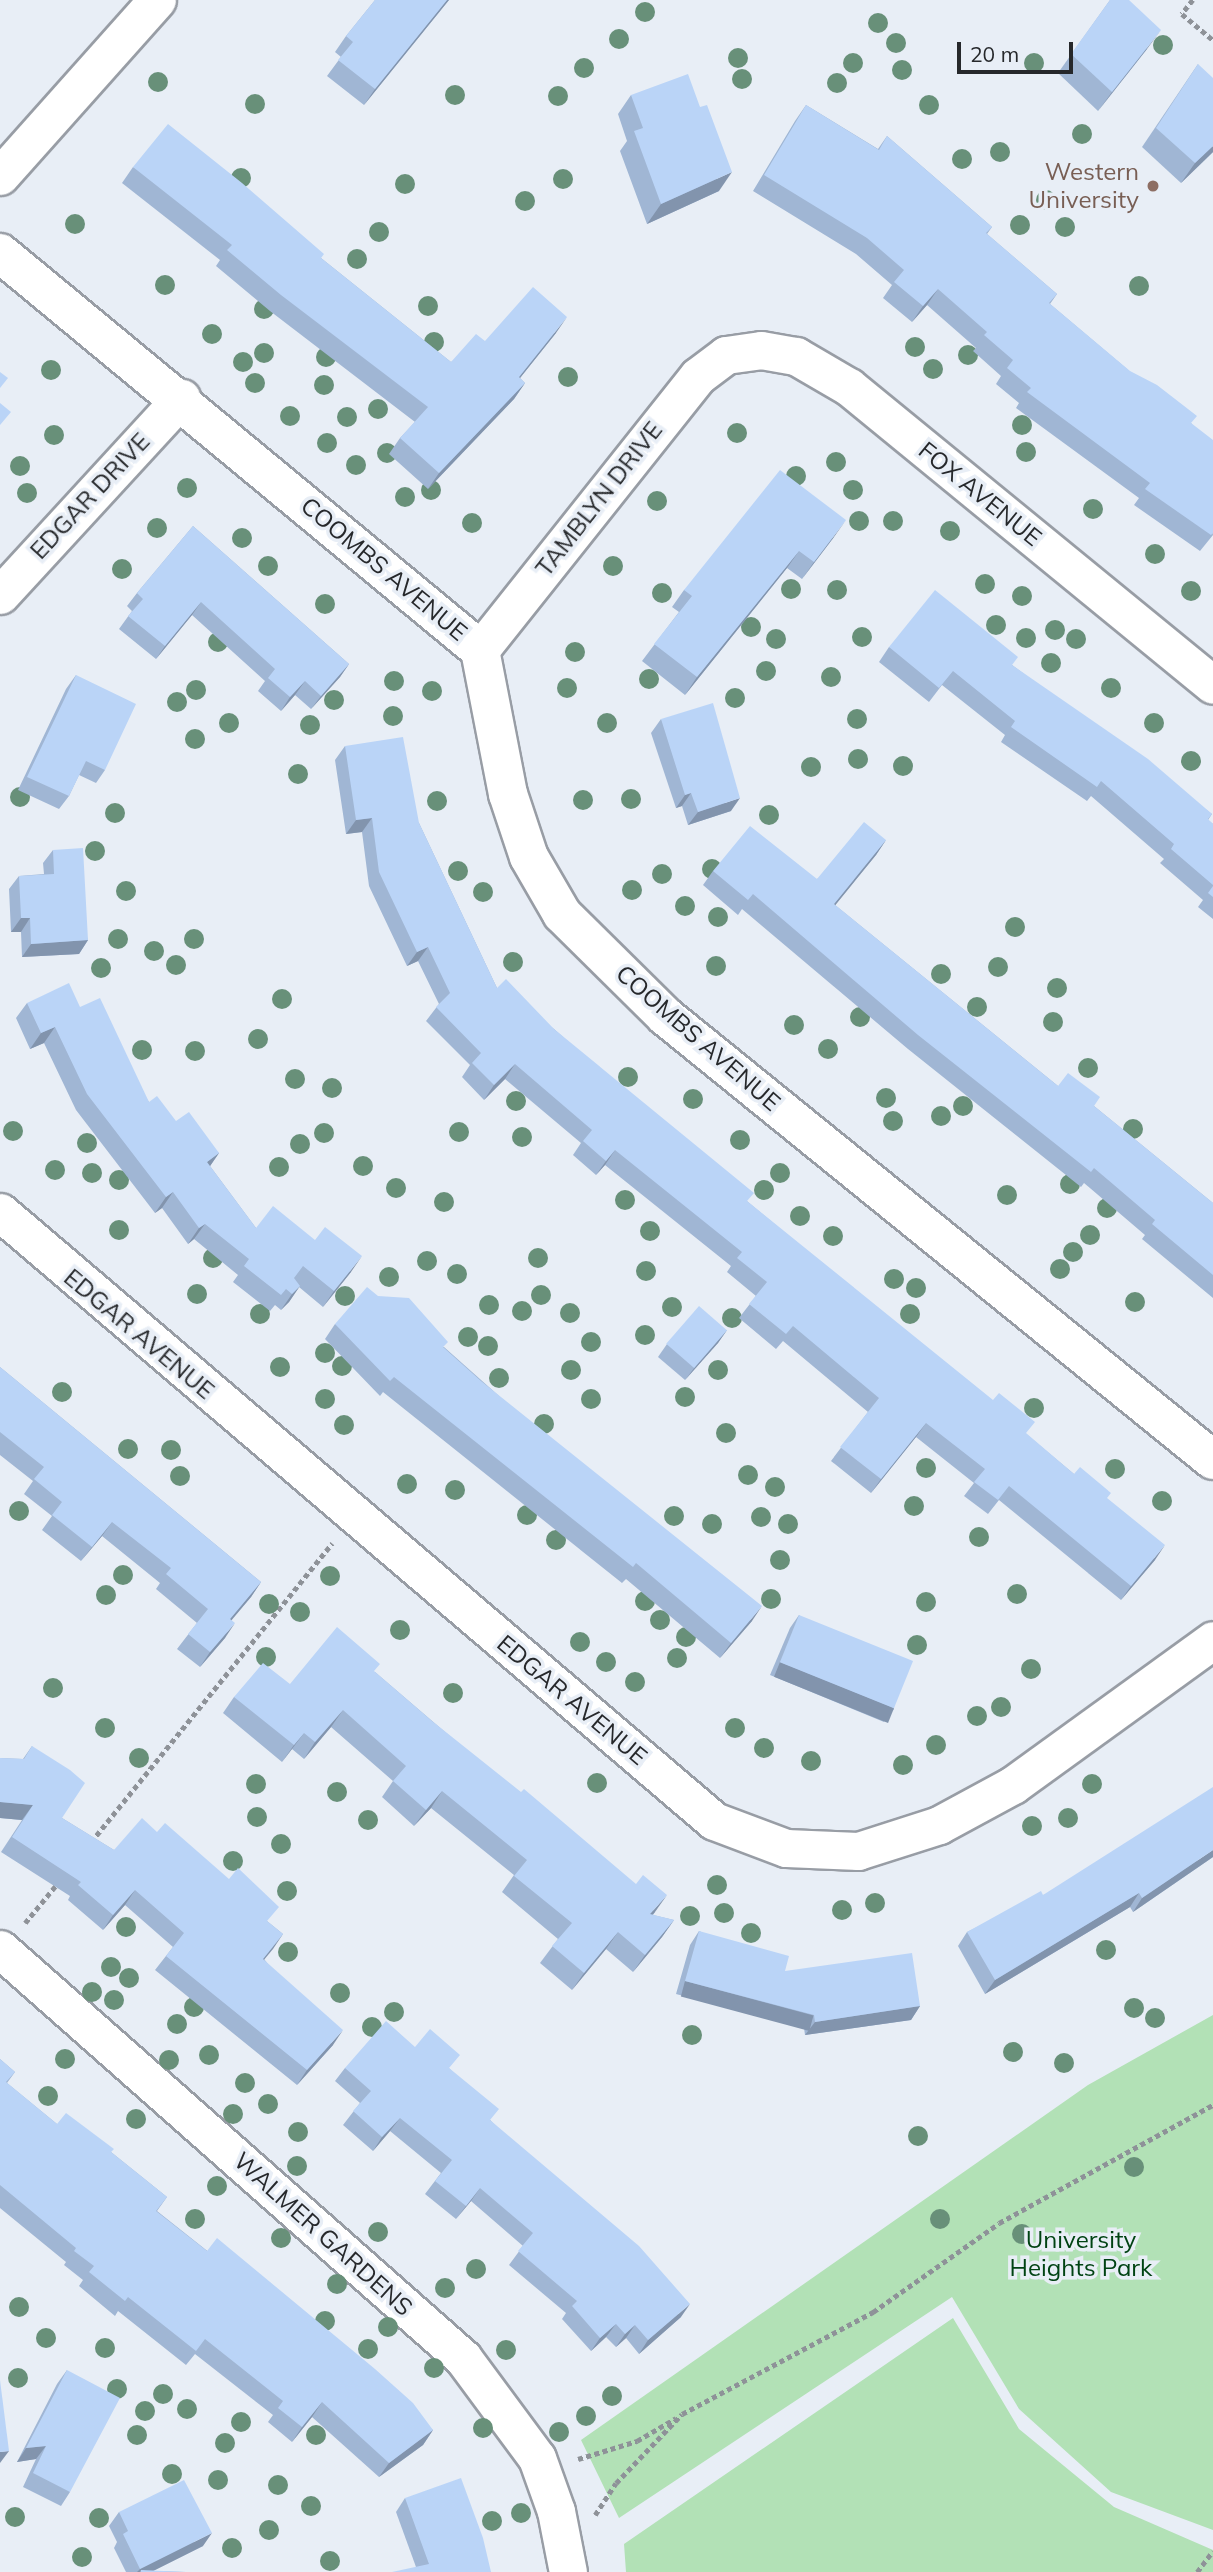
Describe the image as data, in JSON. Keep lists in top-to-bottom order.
{
  "streets": {
    "street": [
      "FOX AVENUE",
      "EDGAR DRIVE",
      "TAMBLYN DRIVE",
      "COOMBS AVENUE",
      "EDGAR AVENUE",
      "WALMER GARDENS"
    ]
  },
  "crossings": [
    ["FOX AVENUE", "TAMBLYN DRIVE"],
    ["EDGAR DRIVE", "COOMBS AVENUE"],
    ["TAMBLYN DRIVE", "COOMBS AVENUE"]
  ],
  "parks": ["University Heights Park"],
  "places": ["Western University"],
  "scale_bar": "20 m"
}
